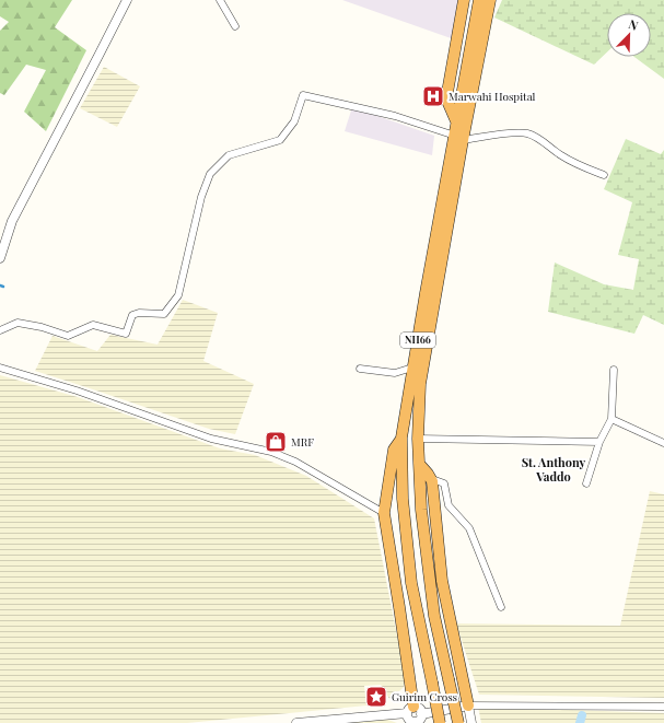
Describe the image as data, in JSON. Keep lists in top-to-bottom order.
{
  "streets": {
    "highway": ["NH66"]
  },
  "districts": ["St. Anthony Vaddo"],
  "places": {
    "hospital": ["Marwahi Hospital"],
    "shop": ["MRF"],
    "place": ["Guirim Cross"]
  },
  "north": "top right"
}
